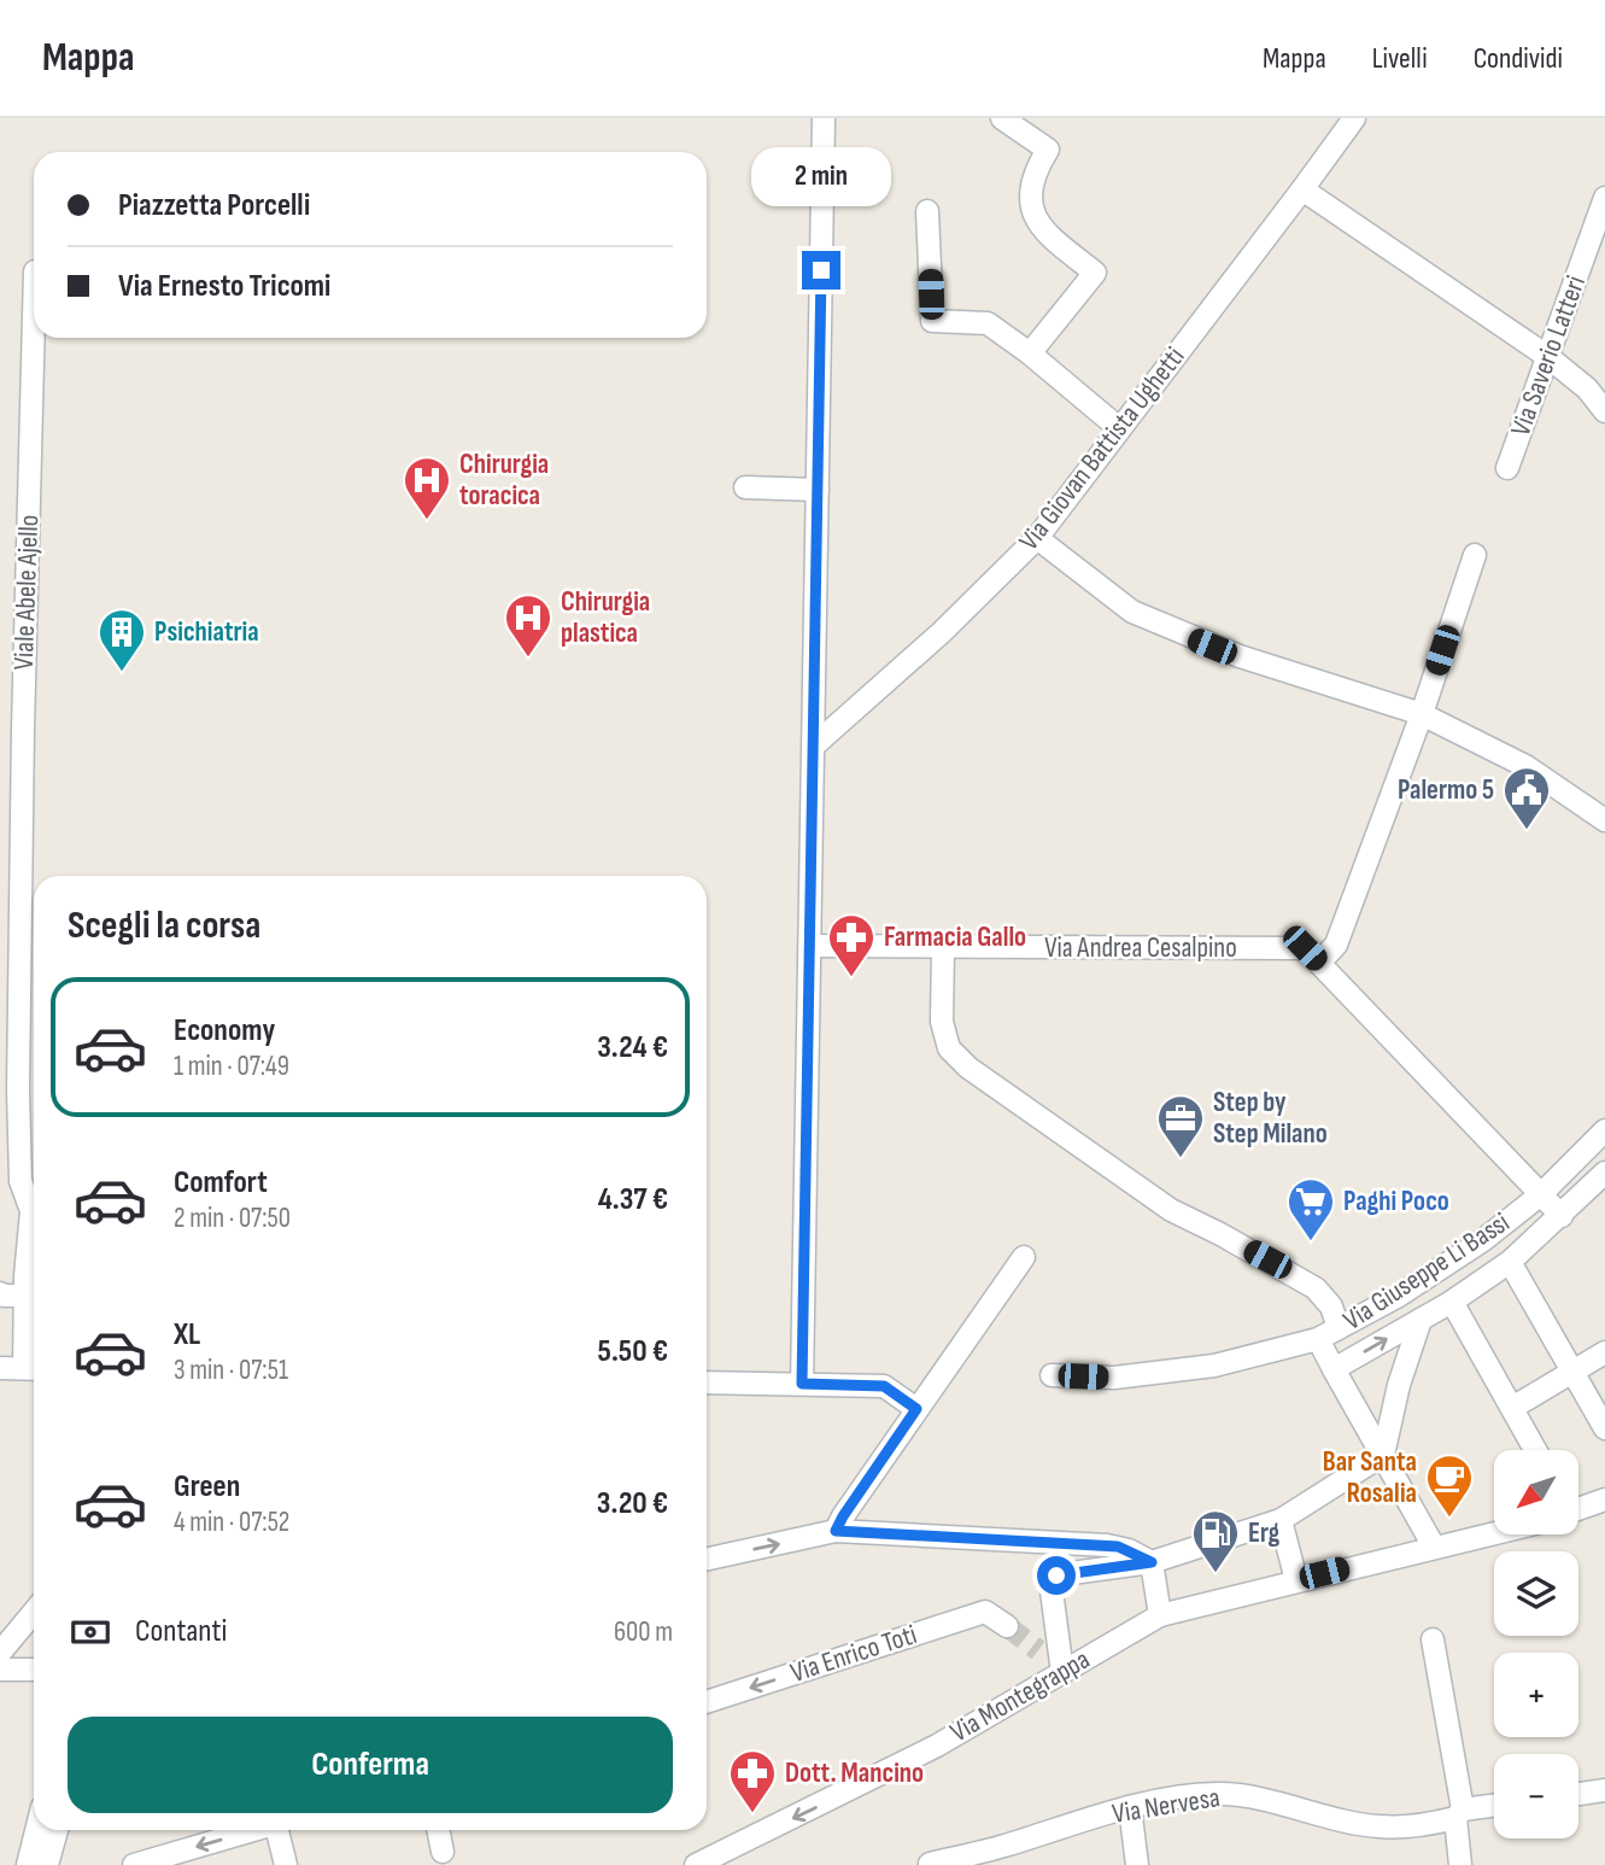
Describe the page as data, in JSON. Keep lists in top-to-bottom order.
{
  "streets": {
    "street": [
      "Via Saverio Latteri",
      "Via Giovan Battista Ughetti",
      "Viale Abele Ajello",
      "Via Andrea Cesalpino",
      "Via Giuseppe Li Bassi",
      "Via Enrico Toti",
      "Via Montegrappa",
      "Via Nervesa"
    ]
  },
  "crossings": [
    ["Via Andrea Cesalpino", "Via Giuseppe Li Bassi"]
  ],
  "one_way": ["Via Montegrappa"],
  "places": {
    "hospital": ["Chirurgia toracica", "Chirurgia plastica"],
    "building": ["Psichiatria"],
    "public building": ["Palermo 5"],
    "pharmacy": ["Farmacia Gallo", "Dott. Mancino"],
    "office": ["Step by Step Milano"],
    "supermarket": ["Paghi Poco"],
    "cafe": ["Bar Santa Rosalia"],
    "fuel station": ["Erg"]
  },
  "north": "bottom left",
  "page": {
    "header": "Mappa",
    "nav": ["Mappa", "Livelli", "Condividi"],
    "bubble": "2 min",
    "banner": ["Piazzetta Porcelli", "Via Ernesto Tricomi"],
    "heading": "Scegli la corsa",
    "list": [
      {
        "name": "Economy",
        "note": "1 min · 07:49",
        "value": "3.24 €"
      },
      {
        "name": "Comfort",
        "note": "2 min · 07:50",
        "value": "4.37 €"
      },
      {
        "name": "XL",
        "note": "3 min · 07:51",
        "value": "5.50 €"
      },
      {
        "name": "Green",
        "note": "4 min · 07:52",
        "value": "3.20 €"
      }
    ],
    "map_buttons": ["+", "−"],
    "pay": ["Contanti", "600 m"],
    "buttons": "Conferma"
  }
}
